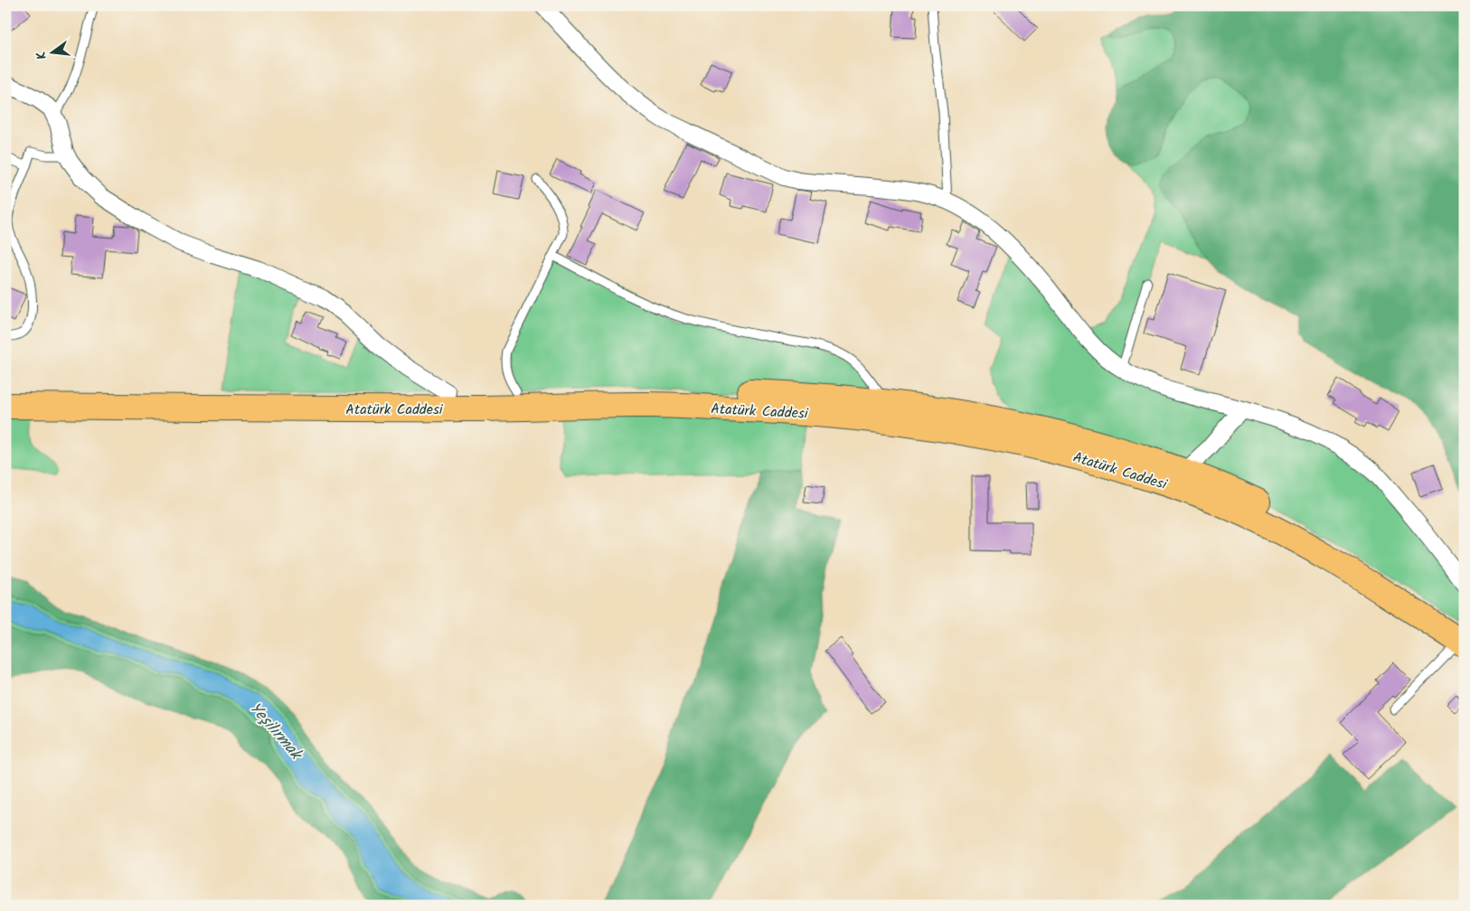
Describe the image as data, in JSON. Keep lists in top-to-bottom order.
{
  "streets": {
    "highway": ["Atatürk Caddesi"]
  },
  "water": ["Yeşilırmak"],
  "north": "left"
}
